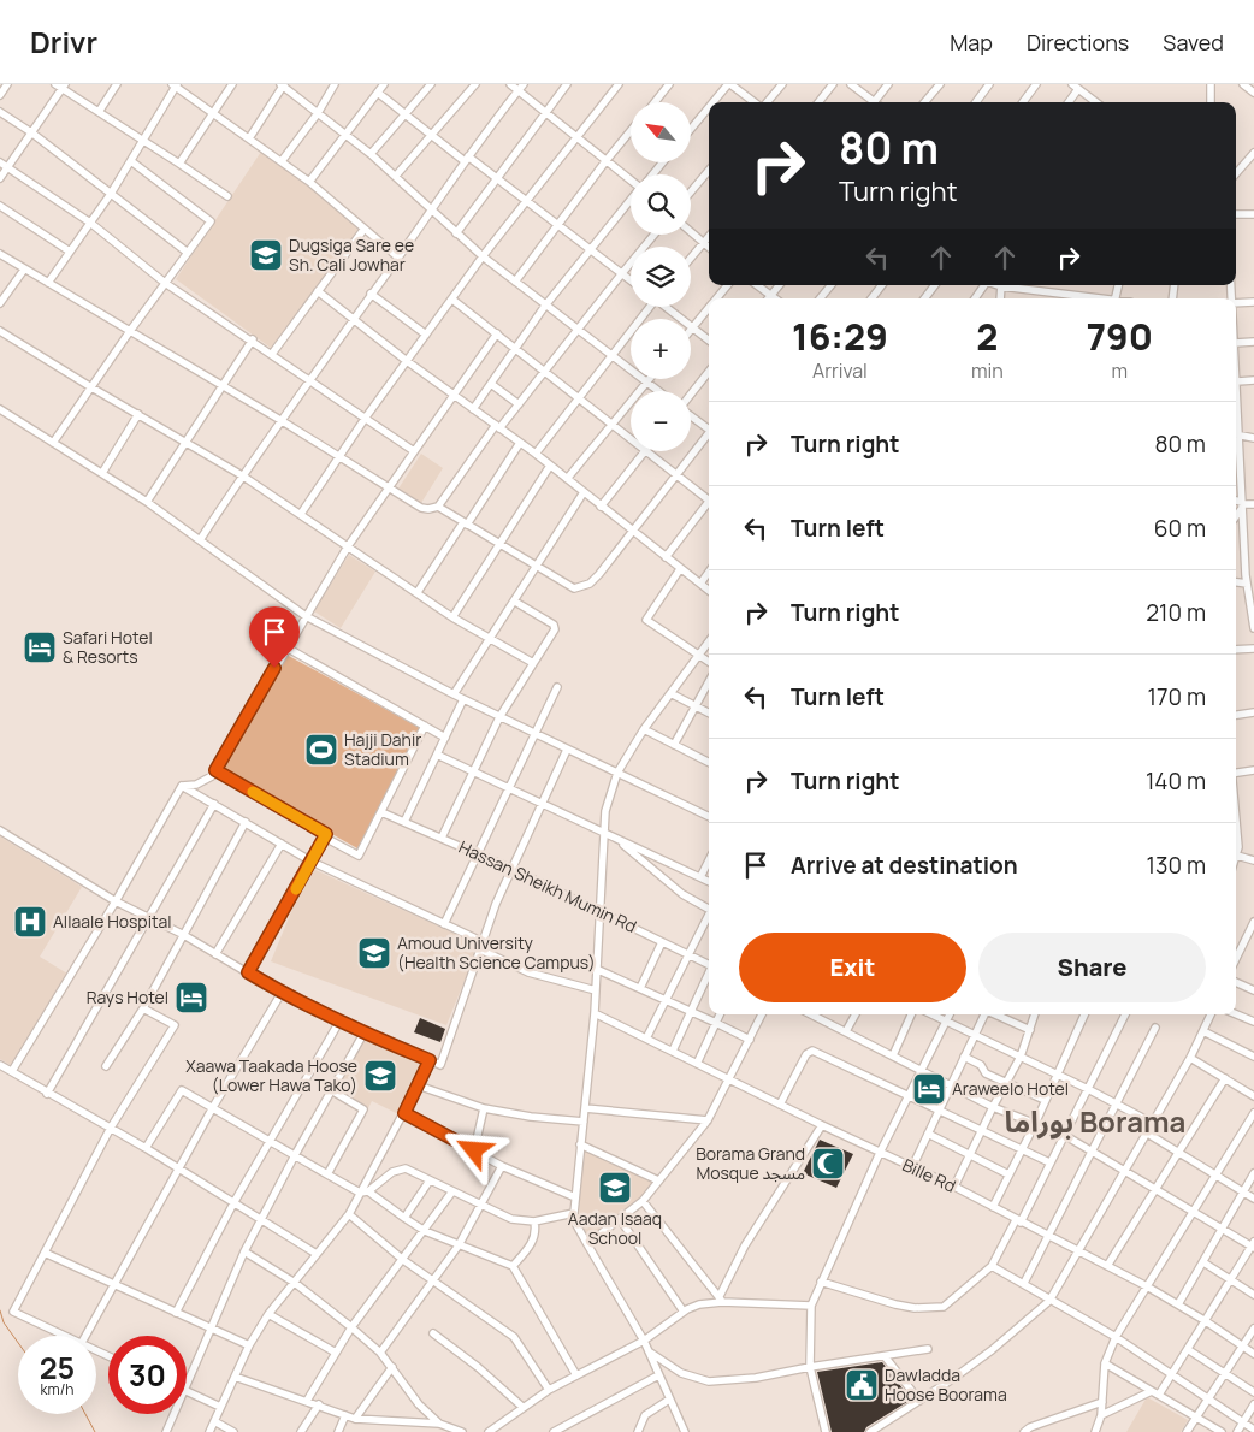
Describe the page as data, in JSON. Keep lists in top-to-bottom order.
{
  "streets": {
    "street": ["Hassan Sheikh Mumin Rd", "Bille Rd"]
  },
  "districts": ["بوراما Borama"],
  "places": {
    "school or university": [
      "Dugsiga Sare ee Sh. Cali Jowhar",
      "Amoud University (Health Science Campus)",
      "Xaawa Taakada Hoose (Lower Hawa Tako)",
      "Aadan Isaaq School"
    ],
    "hotel": ["Safari Hotel & Resorts", "Rays Hotel", "Araweelo Hotel"],
    "sports": ["Hajji Dahir Stadium"],
    "hospital": ["Allaale Hospital"],
    "mosque": ["Borama Grand Mosque مسجد"],
    "public building": ["Dawladda Hoose Boorama"]
  },
  "north": "top left",
  "page": {
    "header": "Drivr",
    "nav": ["Map", "Directions", "Saved"],
    "map_buttons": ["+", "−"],
    "turn": ["80 m", "Turn right"],
    "eta": [
      "16:29",
      "Arrival",
      "2",
      "min",
      "790",
      "m"
    ],
    "list": [
      {
        "name": "Turn right",
        "value": "80 m"
      },
      {
        "name": "Turn left",
        "value": "60 m"
      },
      {
        "name": "Turn right",
        "value": "210 m"
      },
      {
        "name": "Turn left",
        "value": "170 m"
      },
      {
        "name": "Turn right",
        "value": "140 m"
      },
      {
        "name": "Arrive at destination",
        "value": "130 m"
      }
    ],
    "buttons": ["Exit", "Share"],
    "speed": "25 km/h",
    "limit": "30"
  }
}
